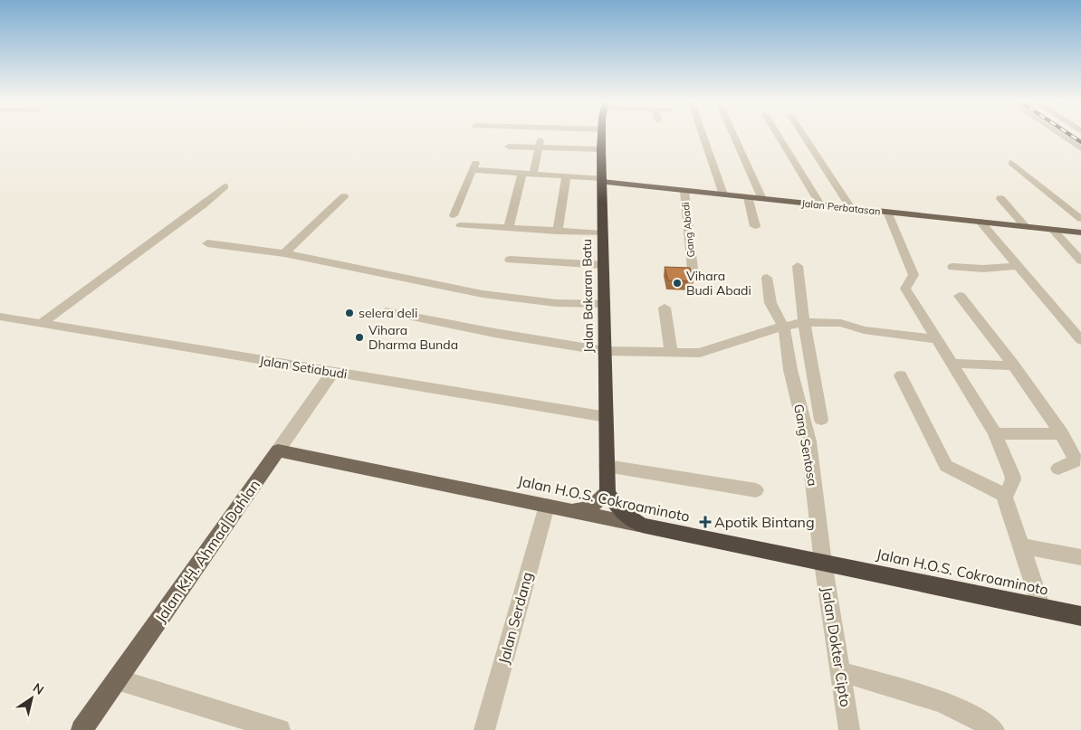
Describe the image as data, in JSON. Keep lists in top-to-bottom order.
{
  "streets": {
    "highway": ["Jalan Bakaran Batu", "Jalan H.O.S. Cokroaminoto"],
    "main road": ["Jalan Perbatasan", "Jalan K.H. Ahmad Dahlan"],
    "street": [
      "Gang Abadi",
      "Jalan Setiabudi",
      "Gang Sentosa",
      "Jalan Serdang",
      "Jalan Dokter Cipto"
    ]
  },
  "crossings": [
    ["Jalan Perbatasan", "Gang Abadi"],
    ["Jalan Perbatasan", "Jalan Bakaran Batu"],
    ["Jalan Bakaran Batu", "Jalan Setiabudi"],
    ["Jalan Setiabudi", "Jalan K.H. Ahmad Dahlan"],
    ["Gang Sentosa", "Jalan H.O.S. Cokroaminoto"],
    ["Gang Sentosa", "Jalan Dokter Cipto"],
    ["Jalan H.O.S. Cokroaminoto", "Jalan K.H. Ahmad Dahlan"],
    ["Jalan H.O.S. Cokroaminoto", "Jalan Serdang"],
    ["Jalan H.O.S. Cokroaminoto", "Jalan Dokter Cipto"]
  ],
  "places": {
    "other": ["Vihara Budi Abadi", "selera deli", "Vihara Dharma Bunda"],
    "health": ["Apotik Bintang"]
  },
  "north": "top right"
}
